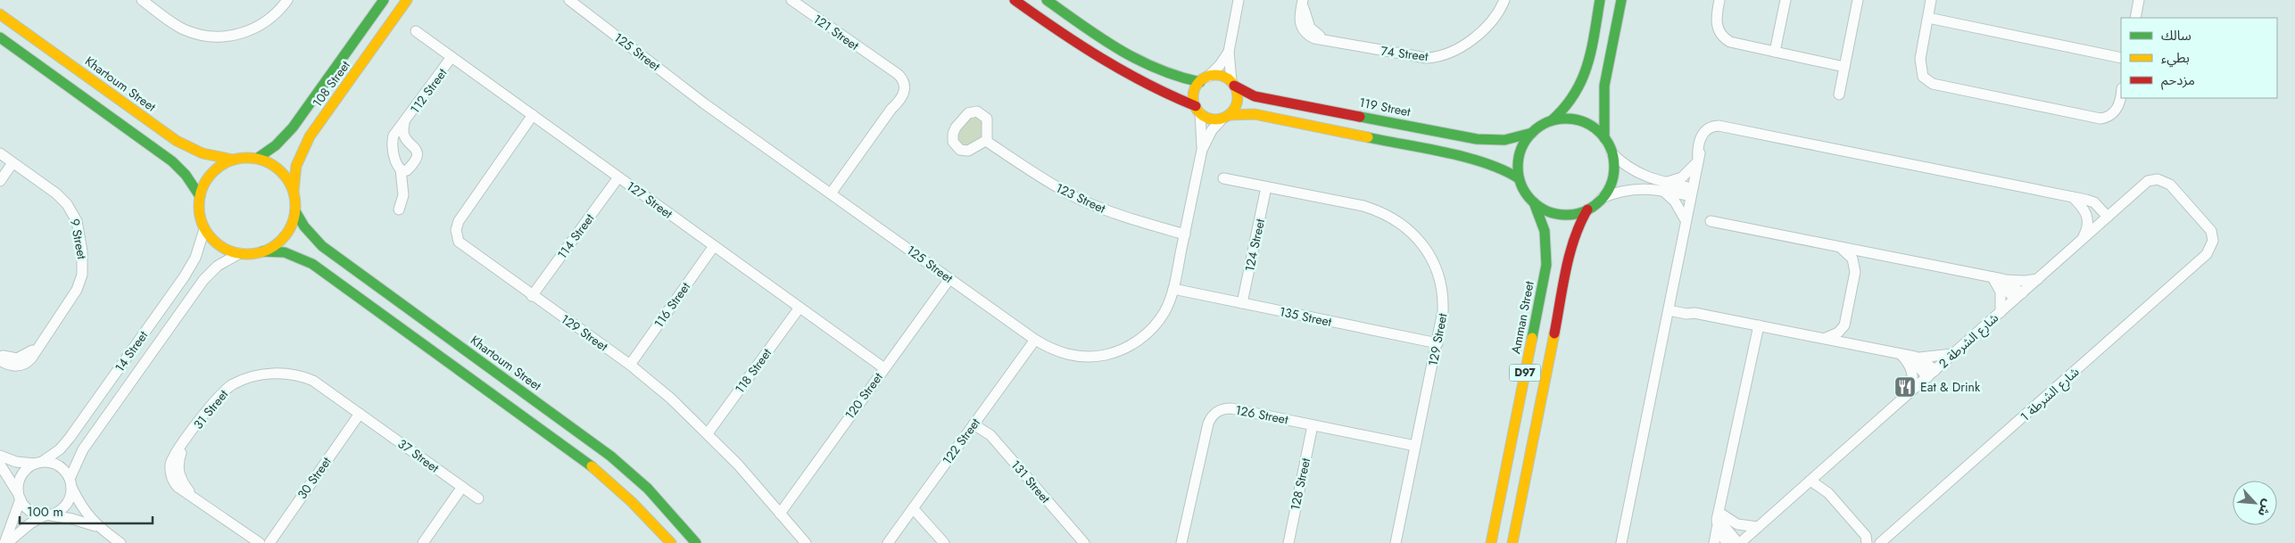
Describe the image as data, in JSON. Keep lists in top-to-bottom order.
{
  "streets": {
    "main road": [
      "Khartoum Street",
      "108 Street",
      "119 Street",
      "Amman Street",
      "D97"
    ],
    "street": [
      "121 Street",
      "125 Street",
      "74 Street",
      "112 Street",
      "123 Street",
      "127 Street",
      "114 Street",
      "9 Street",
      "124 Street",
      "116 Street",
      "135 Street",
      "129 Street",
      "شارع الشرطة 2",
      "14 Street",
      "118 Street",
      "شارع الشرطة 1",
      "120 Street",
      "31 Street",
      "126 Street",
      "122 Street",
      "37 Street",
      "30 Street",
      "131 Street",
      "128 Street"
    ]
  },
  "crossings": [
    ["121 Street", "125 Street"],
    ["125 Street", "119 Street"],
    ["125 Street", "123 Street"],
    ["125 Street", "135 Street"],
    ["125 Street", "120 Street"],
    ["125 Street", "122 Street"],
    ["Khartoum Street", "108 Street"],
    ["Khartoum Street", "14 Street"],
    ["108 Street", "14 Street"],
    ["112 Street", "127 Street"],
    ["119 Street", "Amman Street"],
    ["119 Street", "D97"],
    ["127 Street", "114 Street"],
    ["127 Street", "116 Street"],
    ["127 Street", "129 Street"],
    ["127 Street", "118 Street"],
    ["127 Street", "120 Street"],
    ["114 Street", "129 Street"],
    ["124 Street", "135 Street"],
    ["124 Street", "129 Street"],
    ["116 Street", "129 Street"],
    ["135 Street", "129 Street"],
    ["Amman Street", "D97"],
    ["129 Street", "118 Street"],
    ["129 Street", "120 Street"],
    ["129 Street", "126 Street"],
    ["شارع الشرطة 2", "شارع الشرطة 1"],
    ["31 Street", "37 Street"],
    ["31 Street", "30 Street"],
    ["126 Street", "128 Street"],
    ["122 Street", "131 Street"],
    ["37 Street", "30 Street"]
  ],
  "places": {
    "restaurant": ["Eat & Drink"]
  },
  "legend": ["سالك", "بطيء", "مزدحم"],
  "scale_bar": "100 m",
  "north": "bottom right"
}
